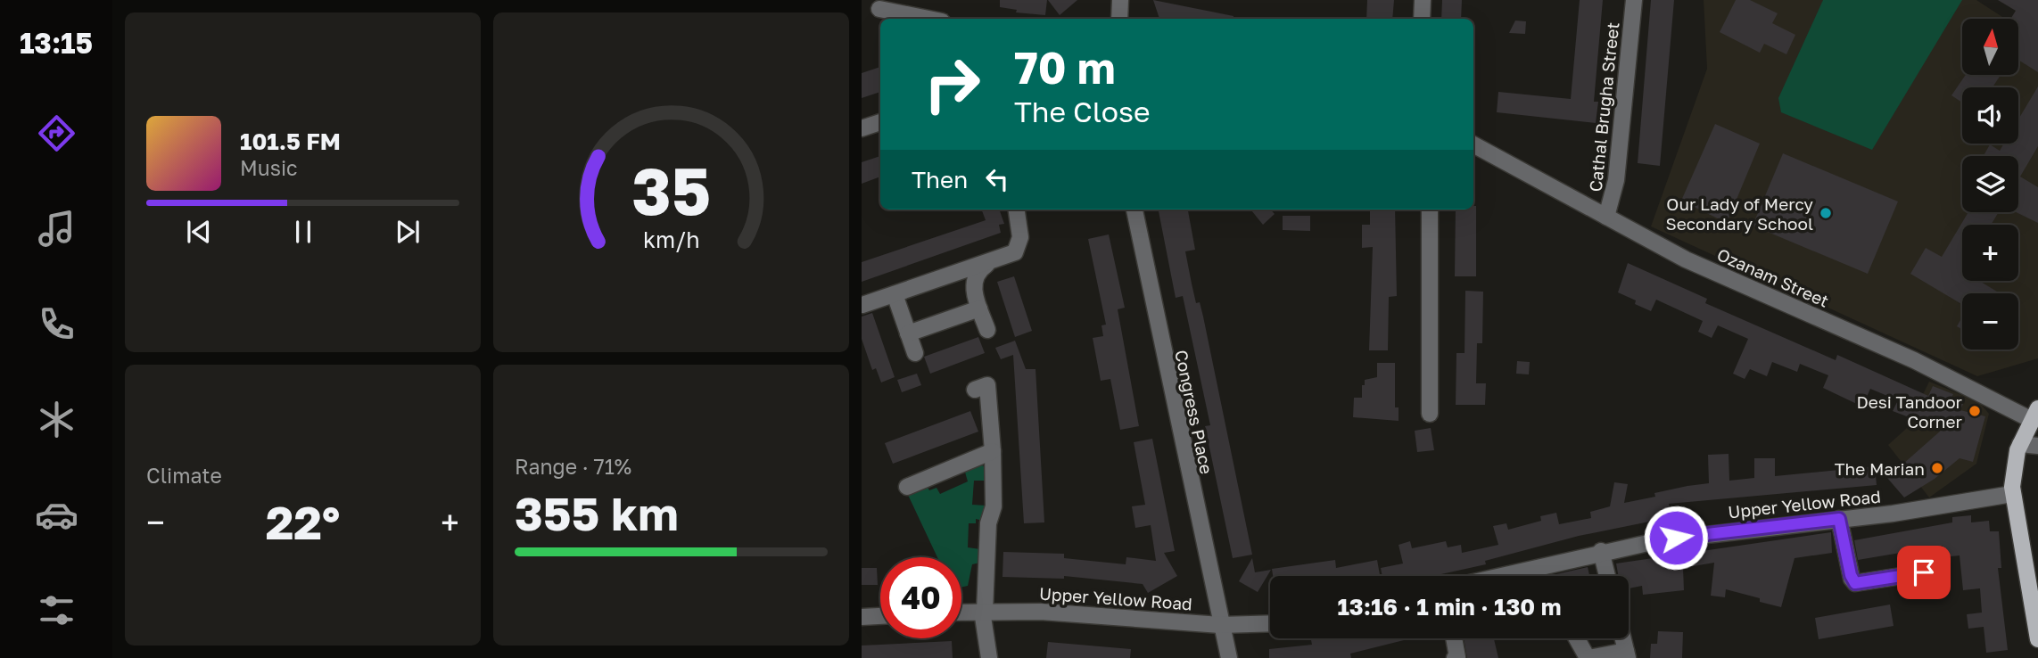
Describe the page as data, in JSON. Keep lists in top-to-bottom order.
{
  "streets": {
    "street": [
      "Cathal Brugha Street",
      "Ozanam Street",
      "Congress Place",
      "Upper Yellow Road"
    ]
  },
  "crossings": [
    ["Cathal Brugha Street", "Ozanam Street"],
    ["Congress Place", "Upper Yellow Road"]
  ],
  "places": ["Our Lady of Mercy Secondary School", "Desi Tandoor Corner", "The Marian"],
  "north": "top",
  "page": {
    "tabs": "13:15",
    "map_buttons": ["+", "−"],
    "turn": ["70 m", "The Close"],
    "song": ["101.5 FM", "Music"],
    "then": "Then",
    "tile": [
      "Climate",
      ["Range · 71%", "355 km"]
    ],
    "heat": ["−", "22°", "+"],
    "limit": "40",
    "trip": "13:16 · 1 min · 130 m",
    "gauge": ["35", "km/h"]
  }
}
